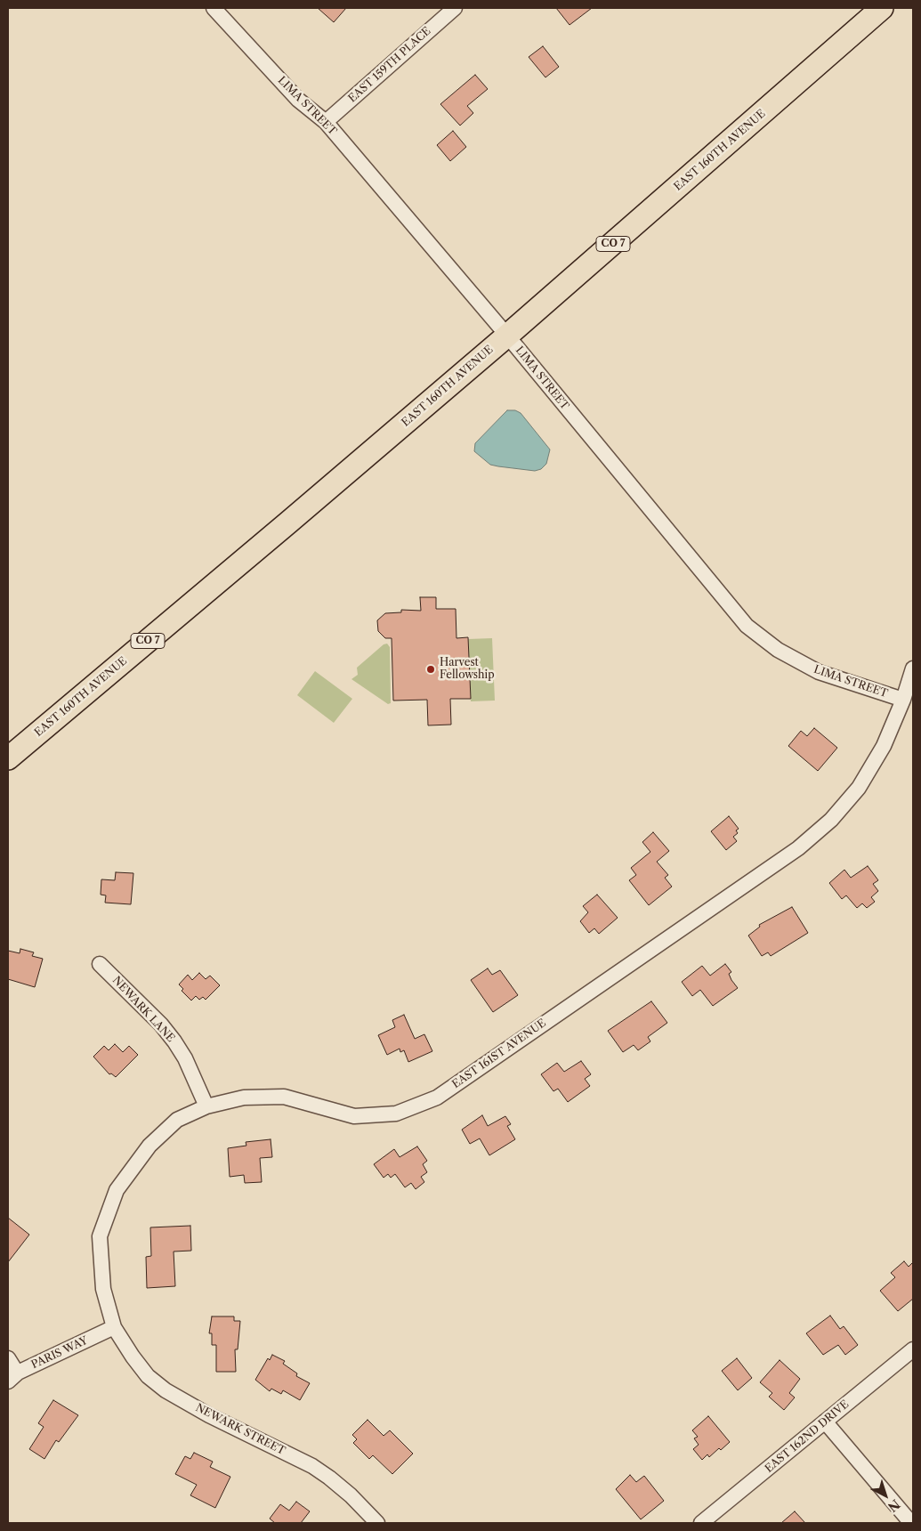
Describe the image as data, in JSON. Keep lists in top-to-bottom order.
{
  "streets": {
    "main road": ["EAST 160TH AVENUE", "CO 7"],
    "street": [
      "EAST 159TH PLACE",
      "LIMA STREET",
      "NEWARK LANE",
      "EAST 161ST AVENUE",
      "PARIS WAY",
      "NEWARK STREET",
      "EAST 162ND DRIVE"
    ]
  },
  "crossings": [
    ["EAST 159TH PLACE", "LIMA STREET"],
    ["LIMA STREET", "EAST 160TH AVENUE"],
    ["LIMA STREET", "EAST 161ST AVENUE"],
    ["NEWARK LANE", "EAST 161ST AVENUE"],
    ["EAST 161ST AVENUE", "PARIS WAY"],
    ["EAST 161ST AVENUE", "NEWARK STREET"],
    ["PARIS WAY", "NEWARK STREET"]
  ],
  "places": ["Harvest Fellowship"],
  "north": "bottom right"
}
